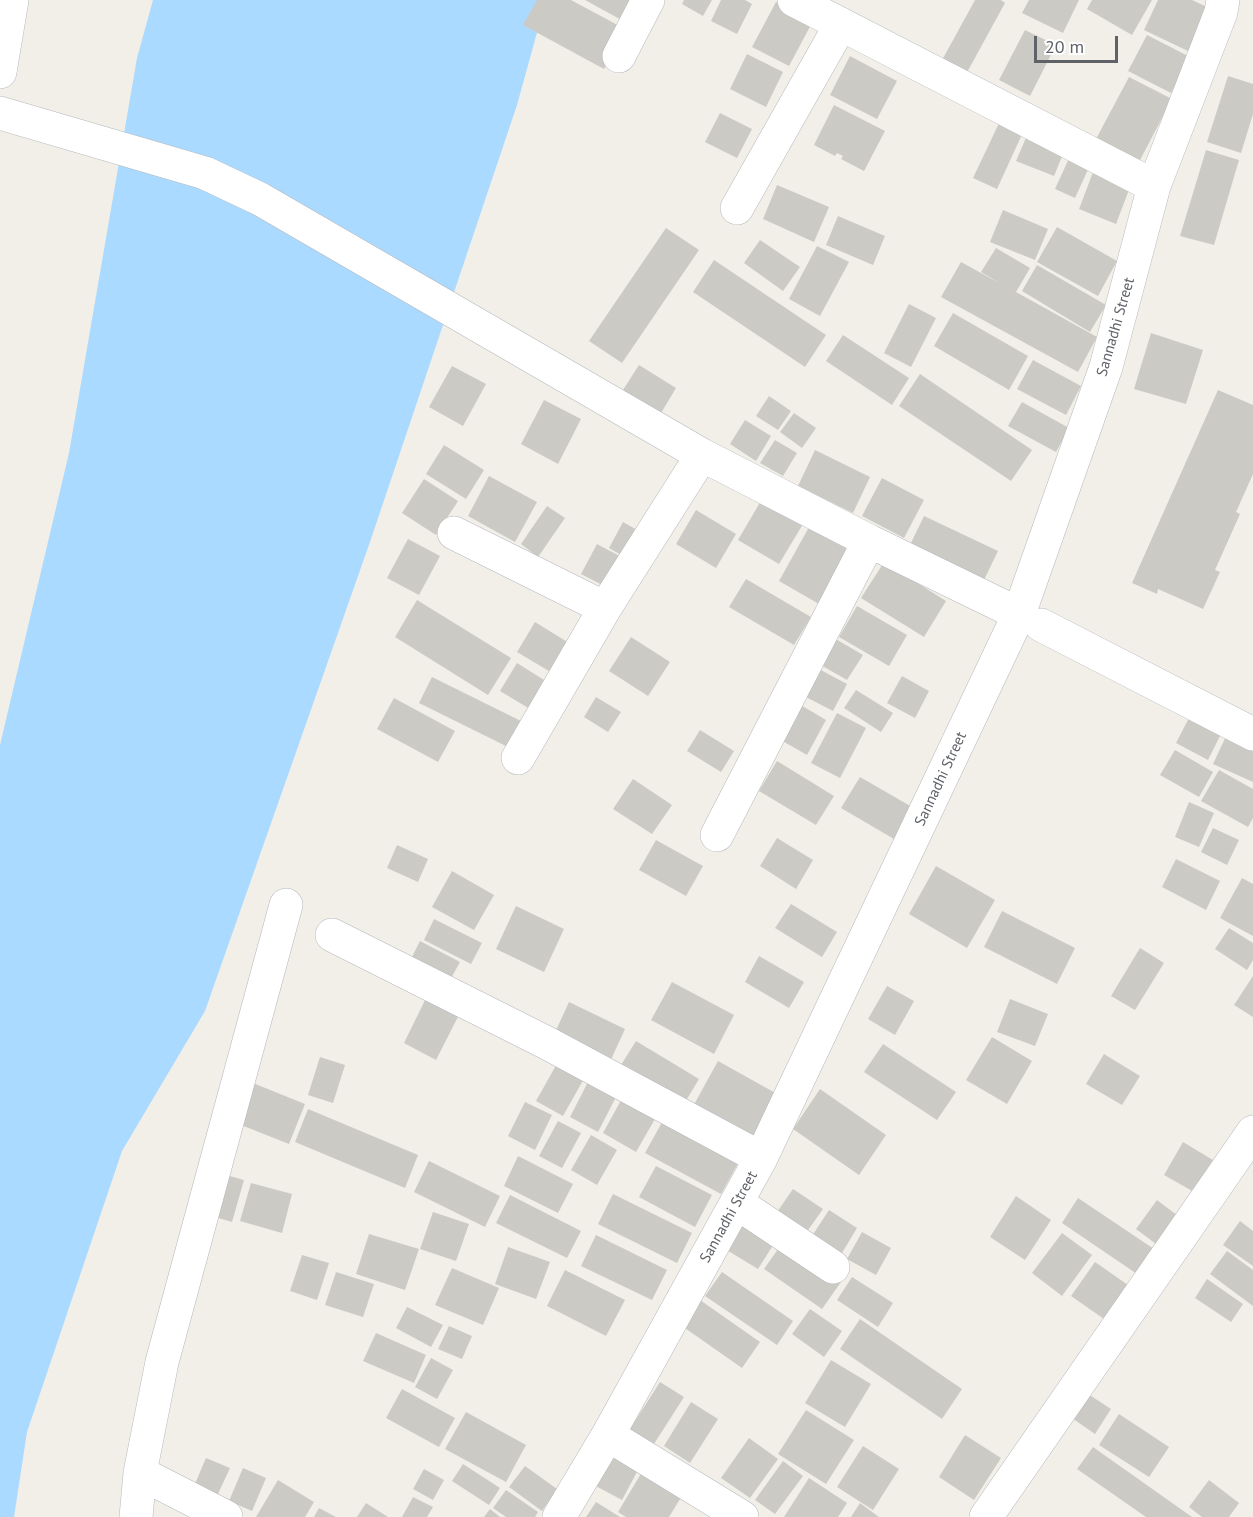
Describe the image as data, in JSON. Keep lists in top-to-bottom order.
{
  "streets": {
    "street": ["Sannadhi Street"]
  },
  "scale_bar": "20 m"
}
